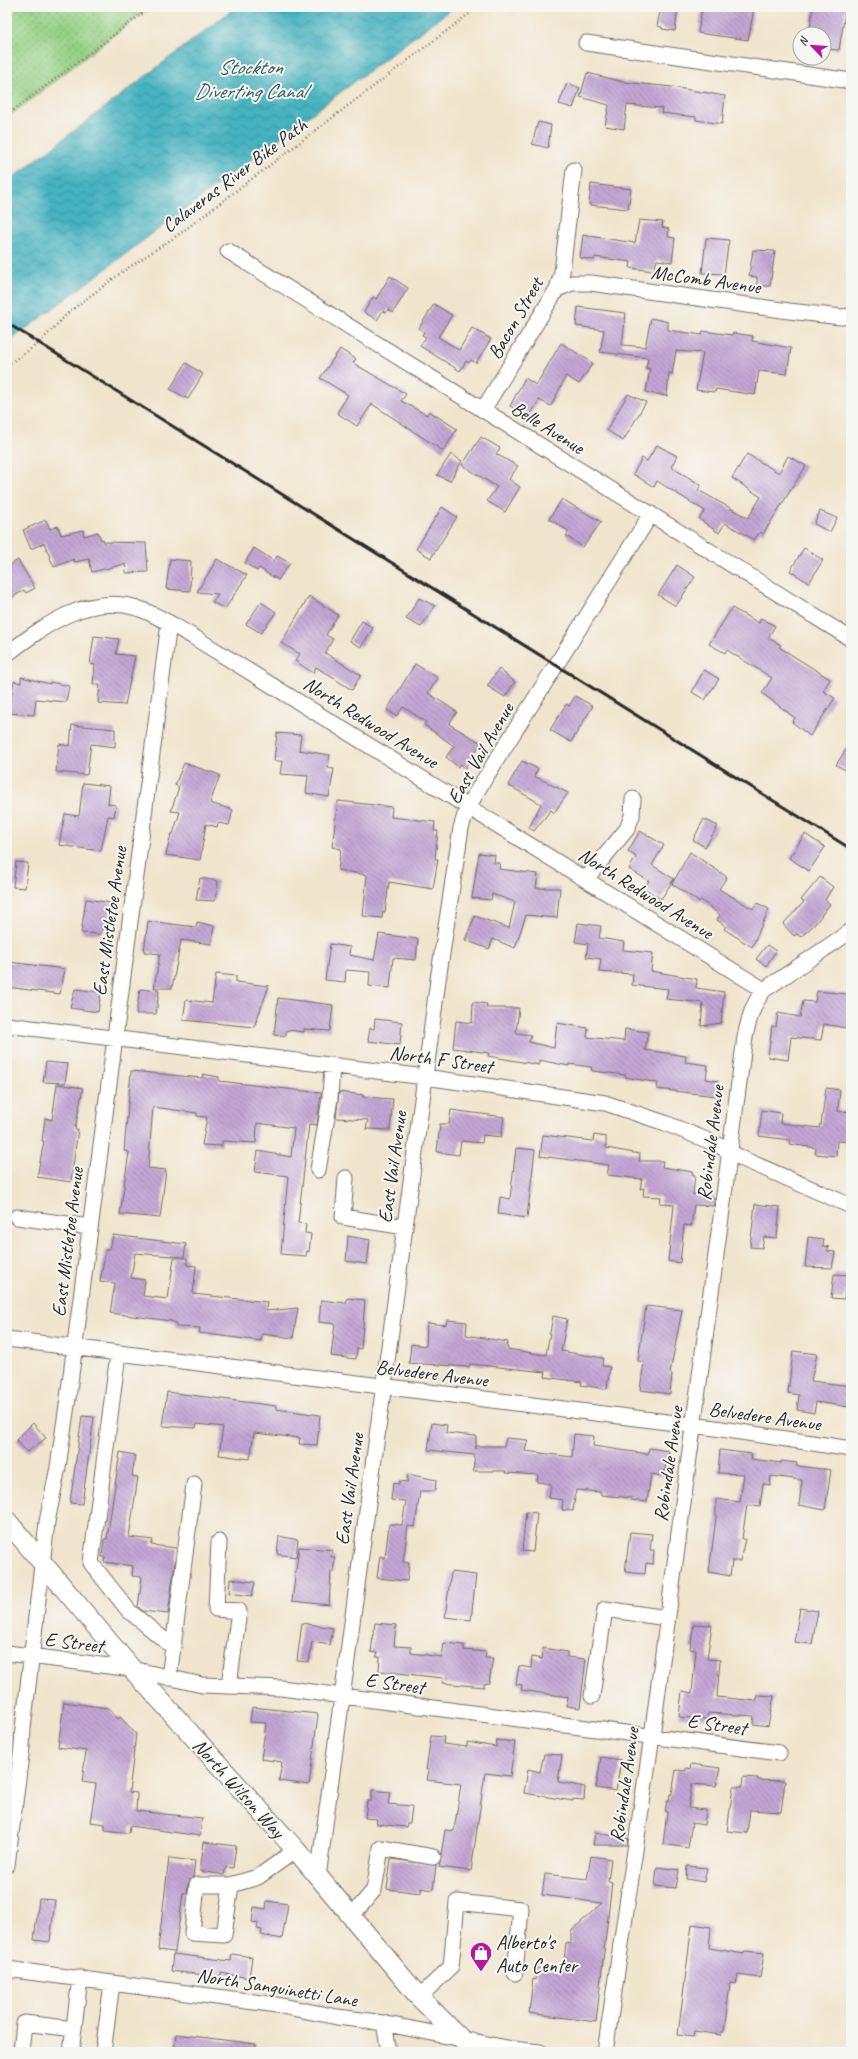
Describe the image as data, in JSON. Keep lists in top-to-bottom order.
{
  "streets": {
    "main road": ["North Wilson Way"],
    "street": [
      "McComb Avenue",
      "Bacon Street",
      "Belle Avenue",
      "North Redwood Avenue",
      "East Vail Avenue",
      "East Mistletoe Avenue",
      "North F Street",
      "Robindale Avenue",
      "Belvedere Avenue",
      "E Street",
      "North Sanguinetti Lane"
    ],
    "path": ["Calaveras River Bike Path"]
  },
  "crossings": [
    ["McComb Avenue", "Bacon Street"],
    ["Bacon Street", "Belle Avenue"],
    ["Belle Avenue", "East Vail Avenue"],
    ["North Redwood Avenue", "East Vail Avenue"],
    ["North Redwood Avenue", "East Mistletoe Avenue"],
    ["North Redwood Avenue", "Robindale Avenue"],
    ["East Vail Avenue", "North F Street"],
    ["East Vail Avenue", "Belvedere Avenue"],
    ["East Vail Avenue", "E Street"],
    ["East Vail Avenue", "North Wilson Way"],
    ["East Mistletoe Avenue", "North F Street"],
    ["East Mistletoe Avenue", "Belvedere Avenue"],
    ["East Mistletoe Avenue", "E Street"],
    ["East Mistletoe Avenue", "North Wilson Way"],
    ["North F Street", "Robindale Avenue"],
    ["Robindale Avenue", "Belvedere Avenue"],
    ["Robindale Avenue", "E Street"],
    ["E Street", "North Wilson Way"],
    ["North Wilson Way", "North Sanguinetti Lane"]
  ],
  "water": ["Stockton Diverting Canal"],
  "places": {
    "shop": ["Alberto's Auto Center"]
  },
  "north": "top left"
}
